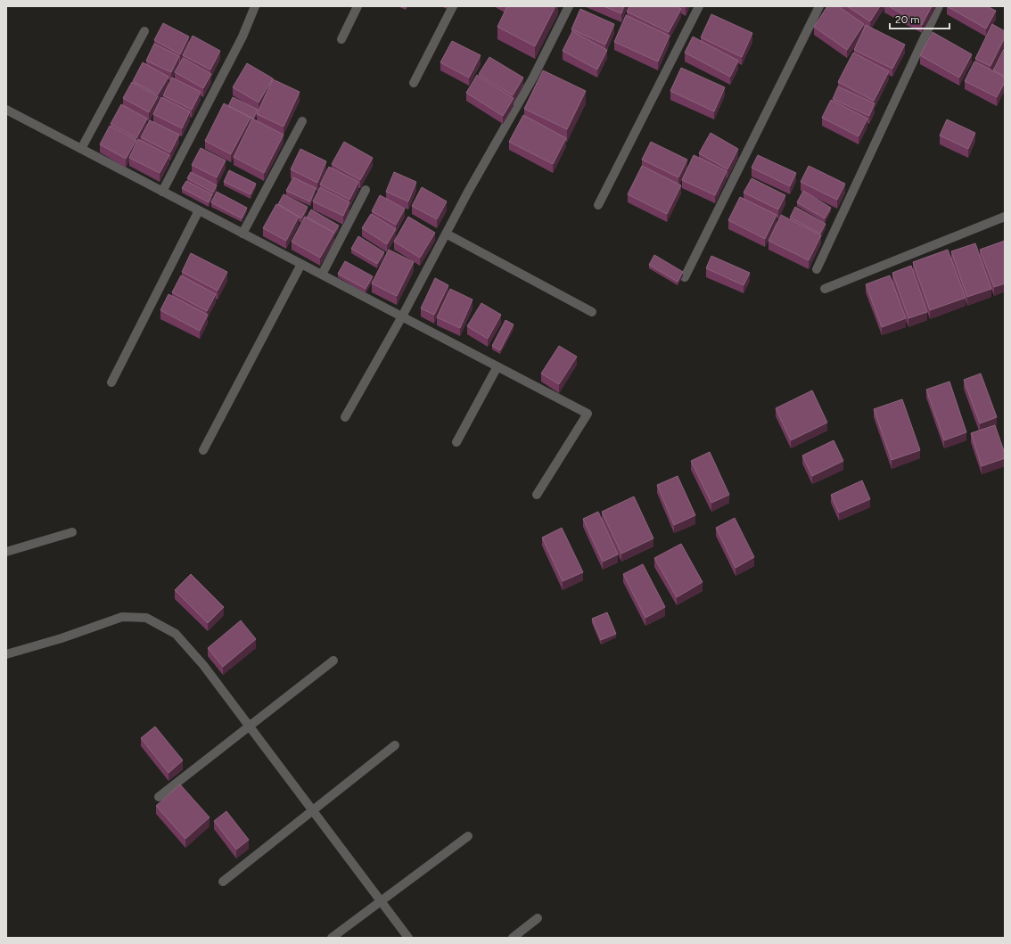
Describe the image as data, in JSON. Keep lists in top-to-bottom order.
{
  "scale_bar": "20 m"
}
